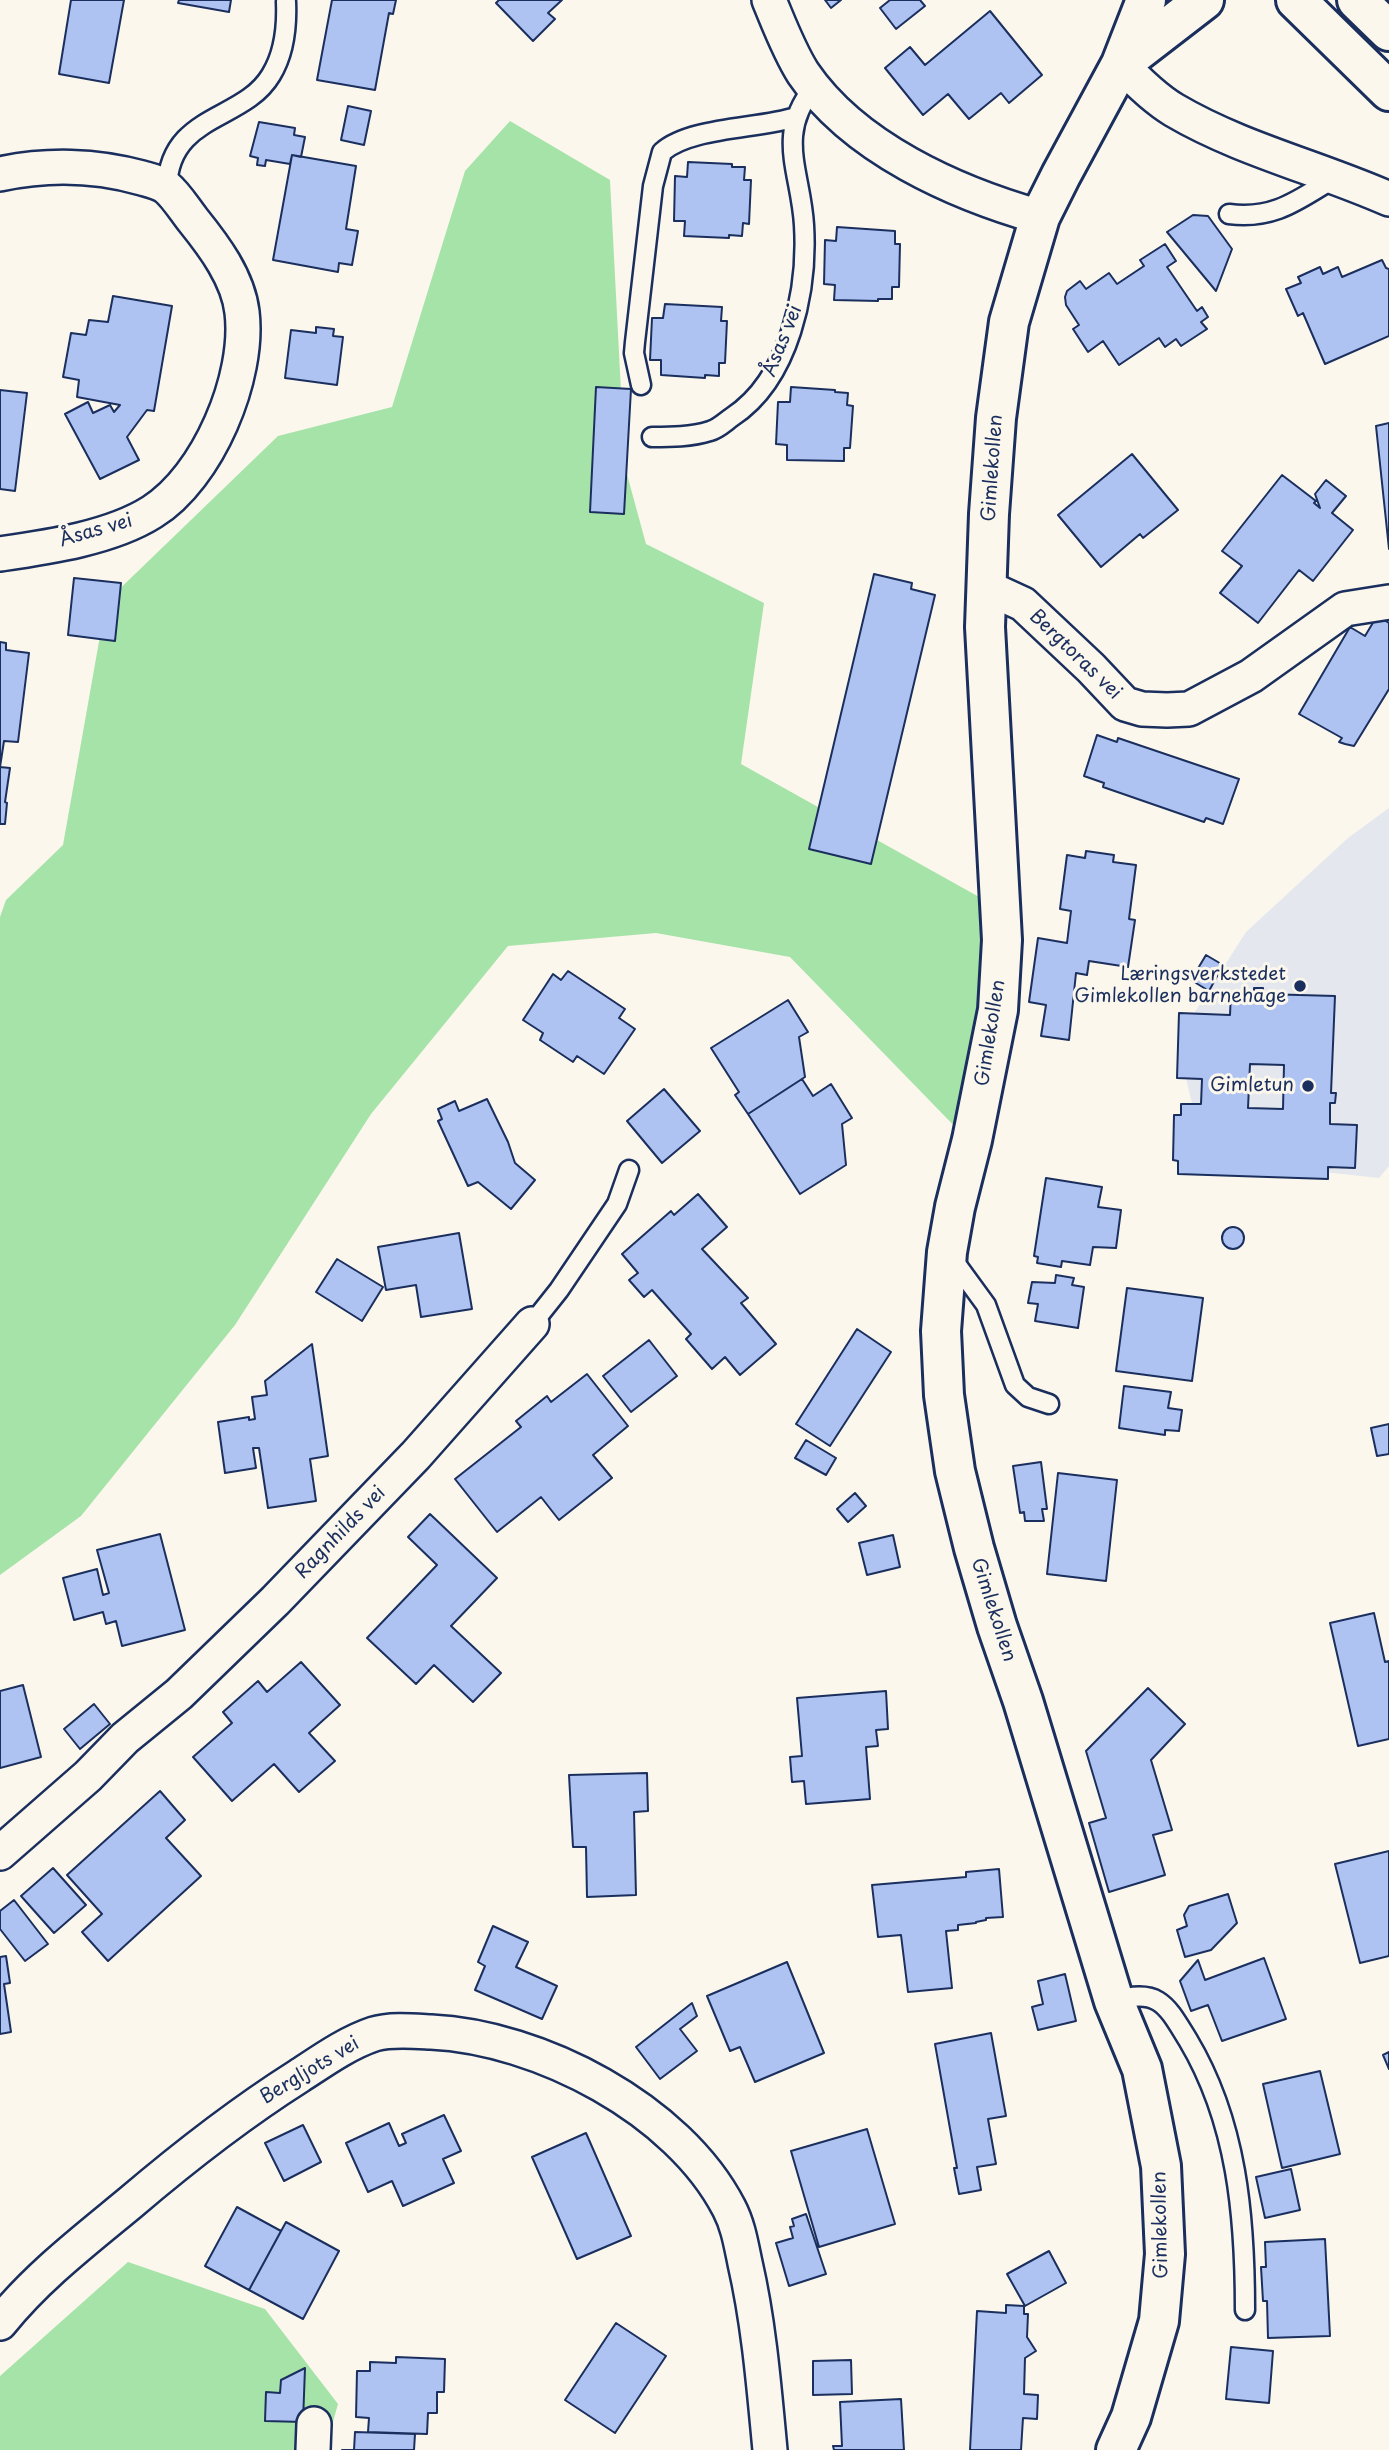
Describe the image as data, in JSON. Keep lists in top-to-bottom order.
{
  "streets": {
    "street": [
      "Åsas vei",
      "Gimlekollen",
      "Bergtoras vei",
      "Ragnhilds vei",
      "Bergljots vei"
    ]
  },
  "crossings": [
    ["Gimlekollen", "Bergtoras vei"]
  ],
  "places": ["Læringsverkstedet Gimlekollen barnehage", "Gimletun"]
}
